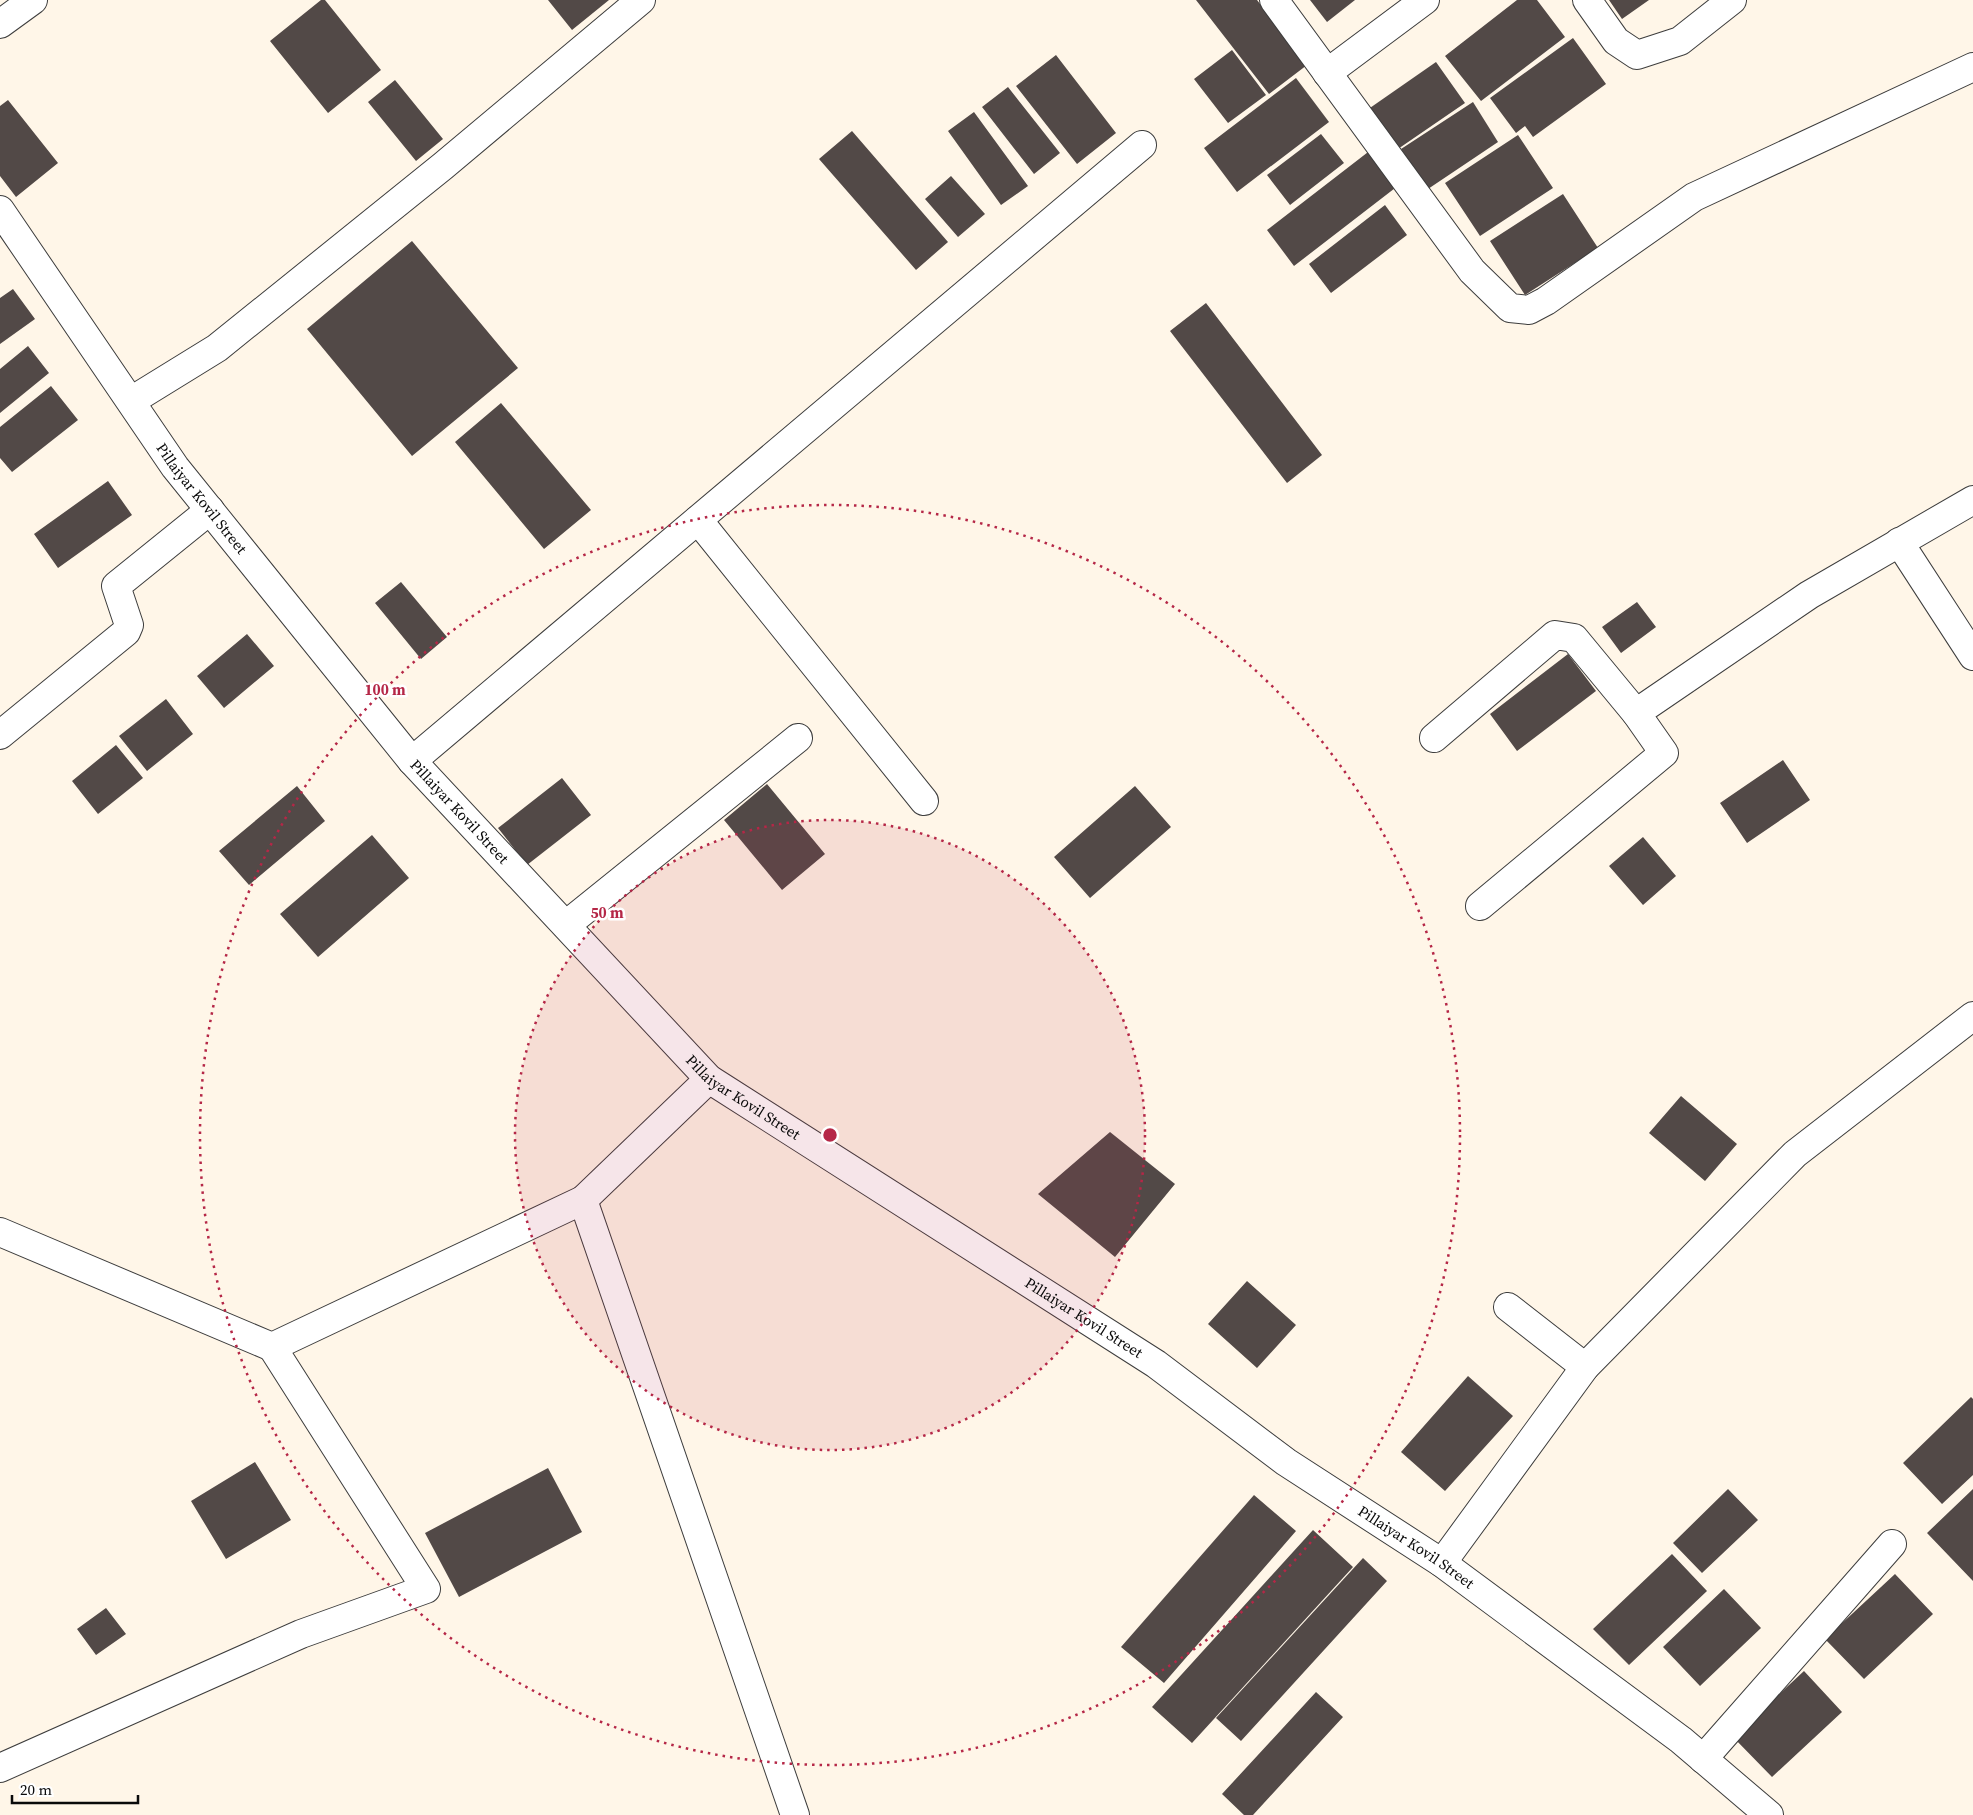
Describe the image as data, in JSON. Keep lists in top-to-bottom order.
{
  "streets": {
    "street": ["Pillaiyar Kovil Street"]
  },
  "scale_bar": "20 m",
  "rings": ["100 m", "50 m"]
}
